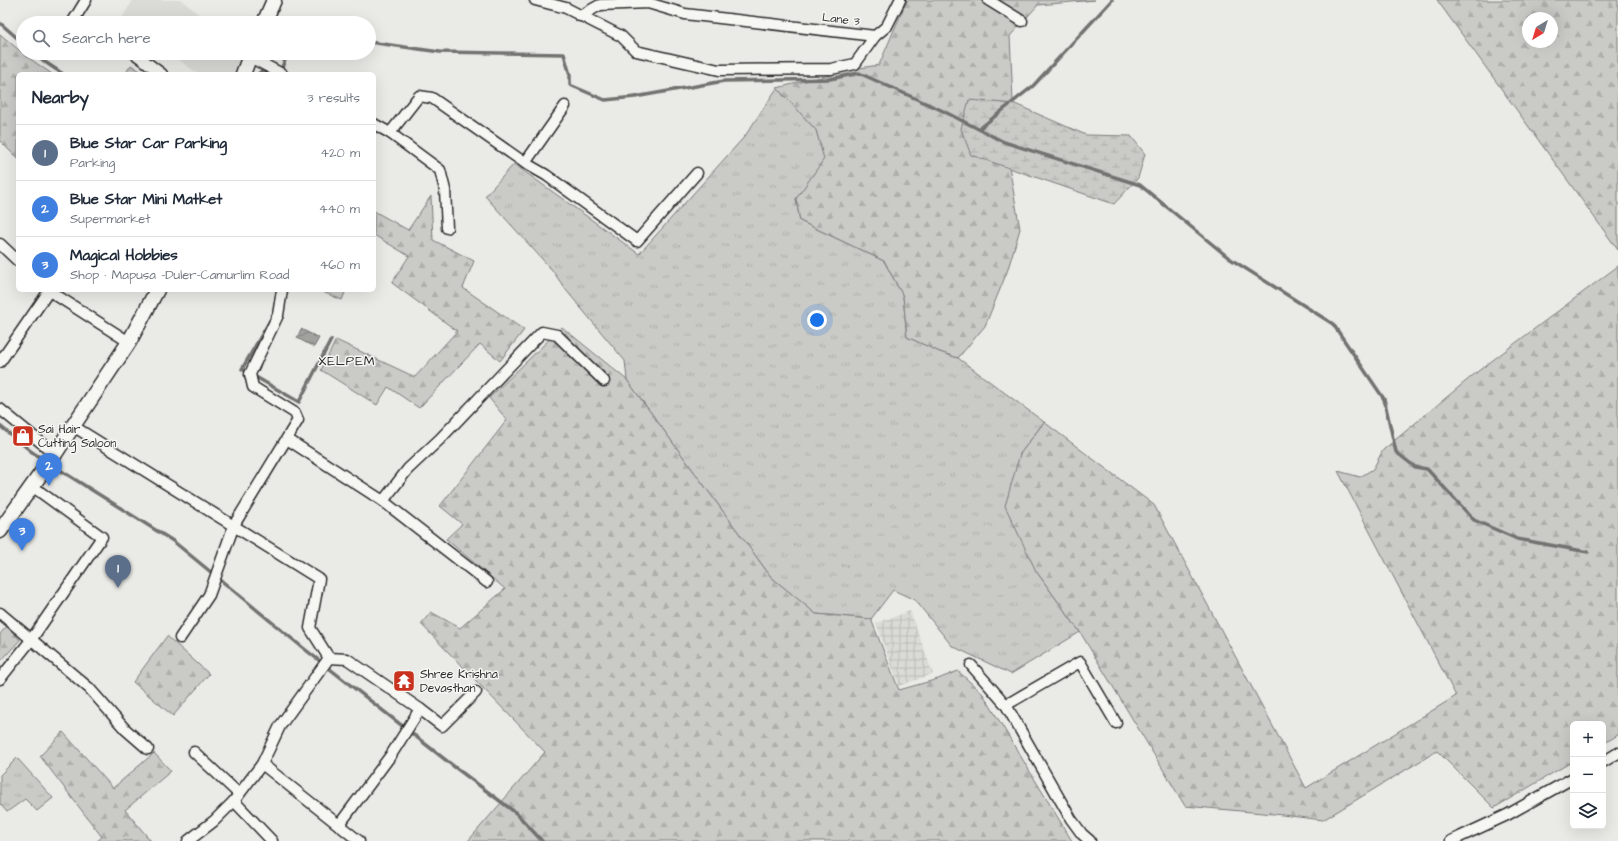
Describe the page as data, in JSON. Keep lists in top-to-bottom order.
{
  "streets": {
    "street": ["Lane 3"]
  },
  "districts": ["XELPEM"],
  "places": {
    "shop": ["Sai Hair Cutting Saloon"],
    "temple": ["Shree Krishna Devasthan"]
  },
  "north": "bottom left",
  "page": {
    "search": "Search here",
    "heading": ["Nearby", "3 results"],
    "list": [
      {
        "mark": "1",
        "name": "Blue Star Car Parking",
        "note": "Parking",
        "value": "420 m"
      },
      {
        "mark": "2",
        "name": "Blue Star Mini Matket",
        "note": "Supermarket",
        "value": "440 m"
      },
      {
        "mark": "3",
        "name": "Magical Hobbies",
        "note": "Shop · Mapusa -Duler-Camurlim Road",
        "value": "460 m"
      }
    ],
    "pins": ["2", "3", "1"],
    "map_buttons": ["+", "−"]
  }
}
